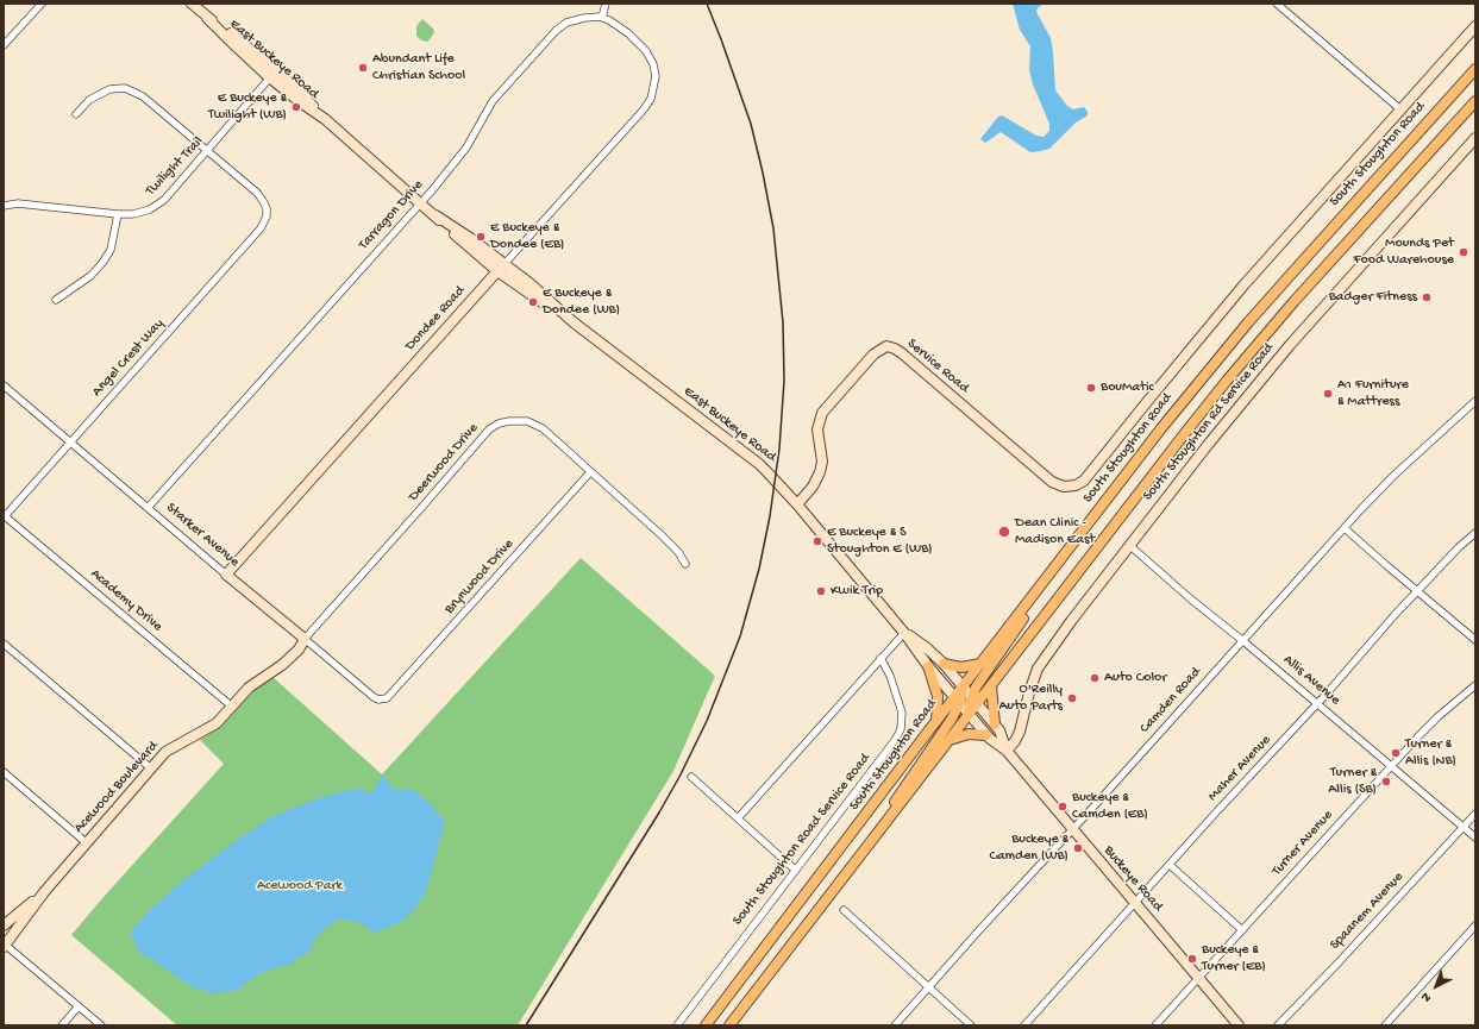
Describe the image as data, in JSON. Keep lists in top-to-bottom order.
{
  "streets": {
    "main road": ["South Stoughton Road"],
    "street": [
      "East Buckeye Road",
      "Twilight Trail",
      "Tarragon Drive",
      "Dondee Road",
      "Angel Crest Way",
      "Service Road",
      "South Stoughton Rd Service Road",
      "Deerwood Drive",
      "Starker Avenue",
      "Brynwood Drive",
      "Academy Drive",
      "Allis Avenue",
      "Camden Road",
      "Maher Avenue",
      "Acewood Boulevard",
      "South Stoughton Road Service Road",
      "Turner Avenue",
      "Buckeye Road",
      "Spaanem Avenue"
    ]
  },
  "crossings": [
    ["East Buckeye Road", "South Stoughton Road"],
    ["East Buckeye Road", "Twilight Trail"],
    ["East Buckeye Road", "Tarragon Drive"],
    ["East Buckeye Road", "Dondee Road"],
    ["East Buckeye Road", "Service Road"],
    ["East Buckeye Road", "Buckeye Road"],
    ["South Stoughton Road", "Service Road"],
    ["Twilight Trail", "Angel Crest Way"],
    ["Tarragon Drive", "Dondee Road"],
    ["Tarragon Drive", "Starker Avenue"],
    ["Dondee Road", "Starker Avenue"],
    ["Angel Crest Way", "Starker Avenue"],
    ["Angel Crest Way", "Academy Drive"],
    ["South Stoughton Rd Service Road", "Allis Avenue"],
    ["South Stoughton Rd Service Road", "Buckeye Road"],
    ["Deerwood Drive", "Starker Avenue"],
    ["Deerwood Drive", "Brynwood Drive"],
    ["Deerwood Drive", "Acewood Boulevard"],
    ["Starker Avenue", "Brynwood Drive"],
    ["Starker Avenue", "Acewood Boulevard"],
    ["Academy Drive", "Acewood Boulevard"],
    ["Allis Avenue", "Camden Road"],
    ["Allis Avenue", "Maher Avenue"],
    ["Allis Avenue", "Turner Avenue"],
    ["Allis Avenue", "Spaanem Avenue"],
    ["Camden Road", "Buckeye Road"],
    ["Maher Avenue", "Buckeye Road"],
    ["Turner Avenue", "Buckeye Road"]
  ],
  "parks": ["Acewood Park"],
  "places": [
    "Abundant Life Christian School",
    "E Buckeye & Twilight (WB)",
    "E Buckeye & Dondee (EB)",
    "Mounds Pet Food Warehouse",
    "Badger Fitness",
    "E Buckeye & Dondee (WB)",
    "BouMatic",
    "A1 Furniture & Mattress",
    "Dean Clinic - Madison East",
    "E Buckeye & S Stoughton E (WB)",
    "Kwik Trip",
    "Auto Color",
    "O'Reilly Auto Parts",
    "Turner & Allis (NB)",
    "Turner & Allis (SB)",
    "Buckeye & Camden (EB)",
    "Buckeye & Camden (WB)",
    "Buckeye & Turner (EB)"
  ],
  "north": "bottom left"
}
